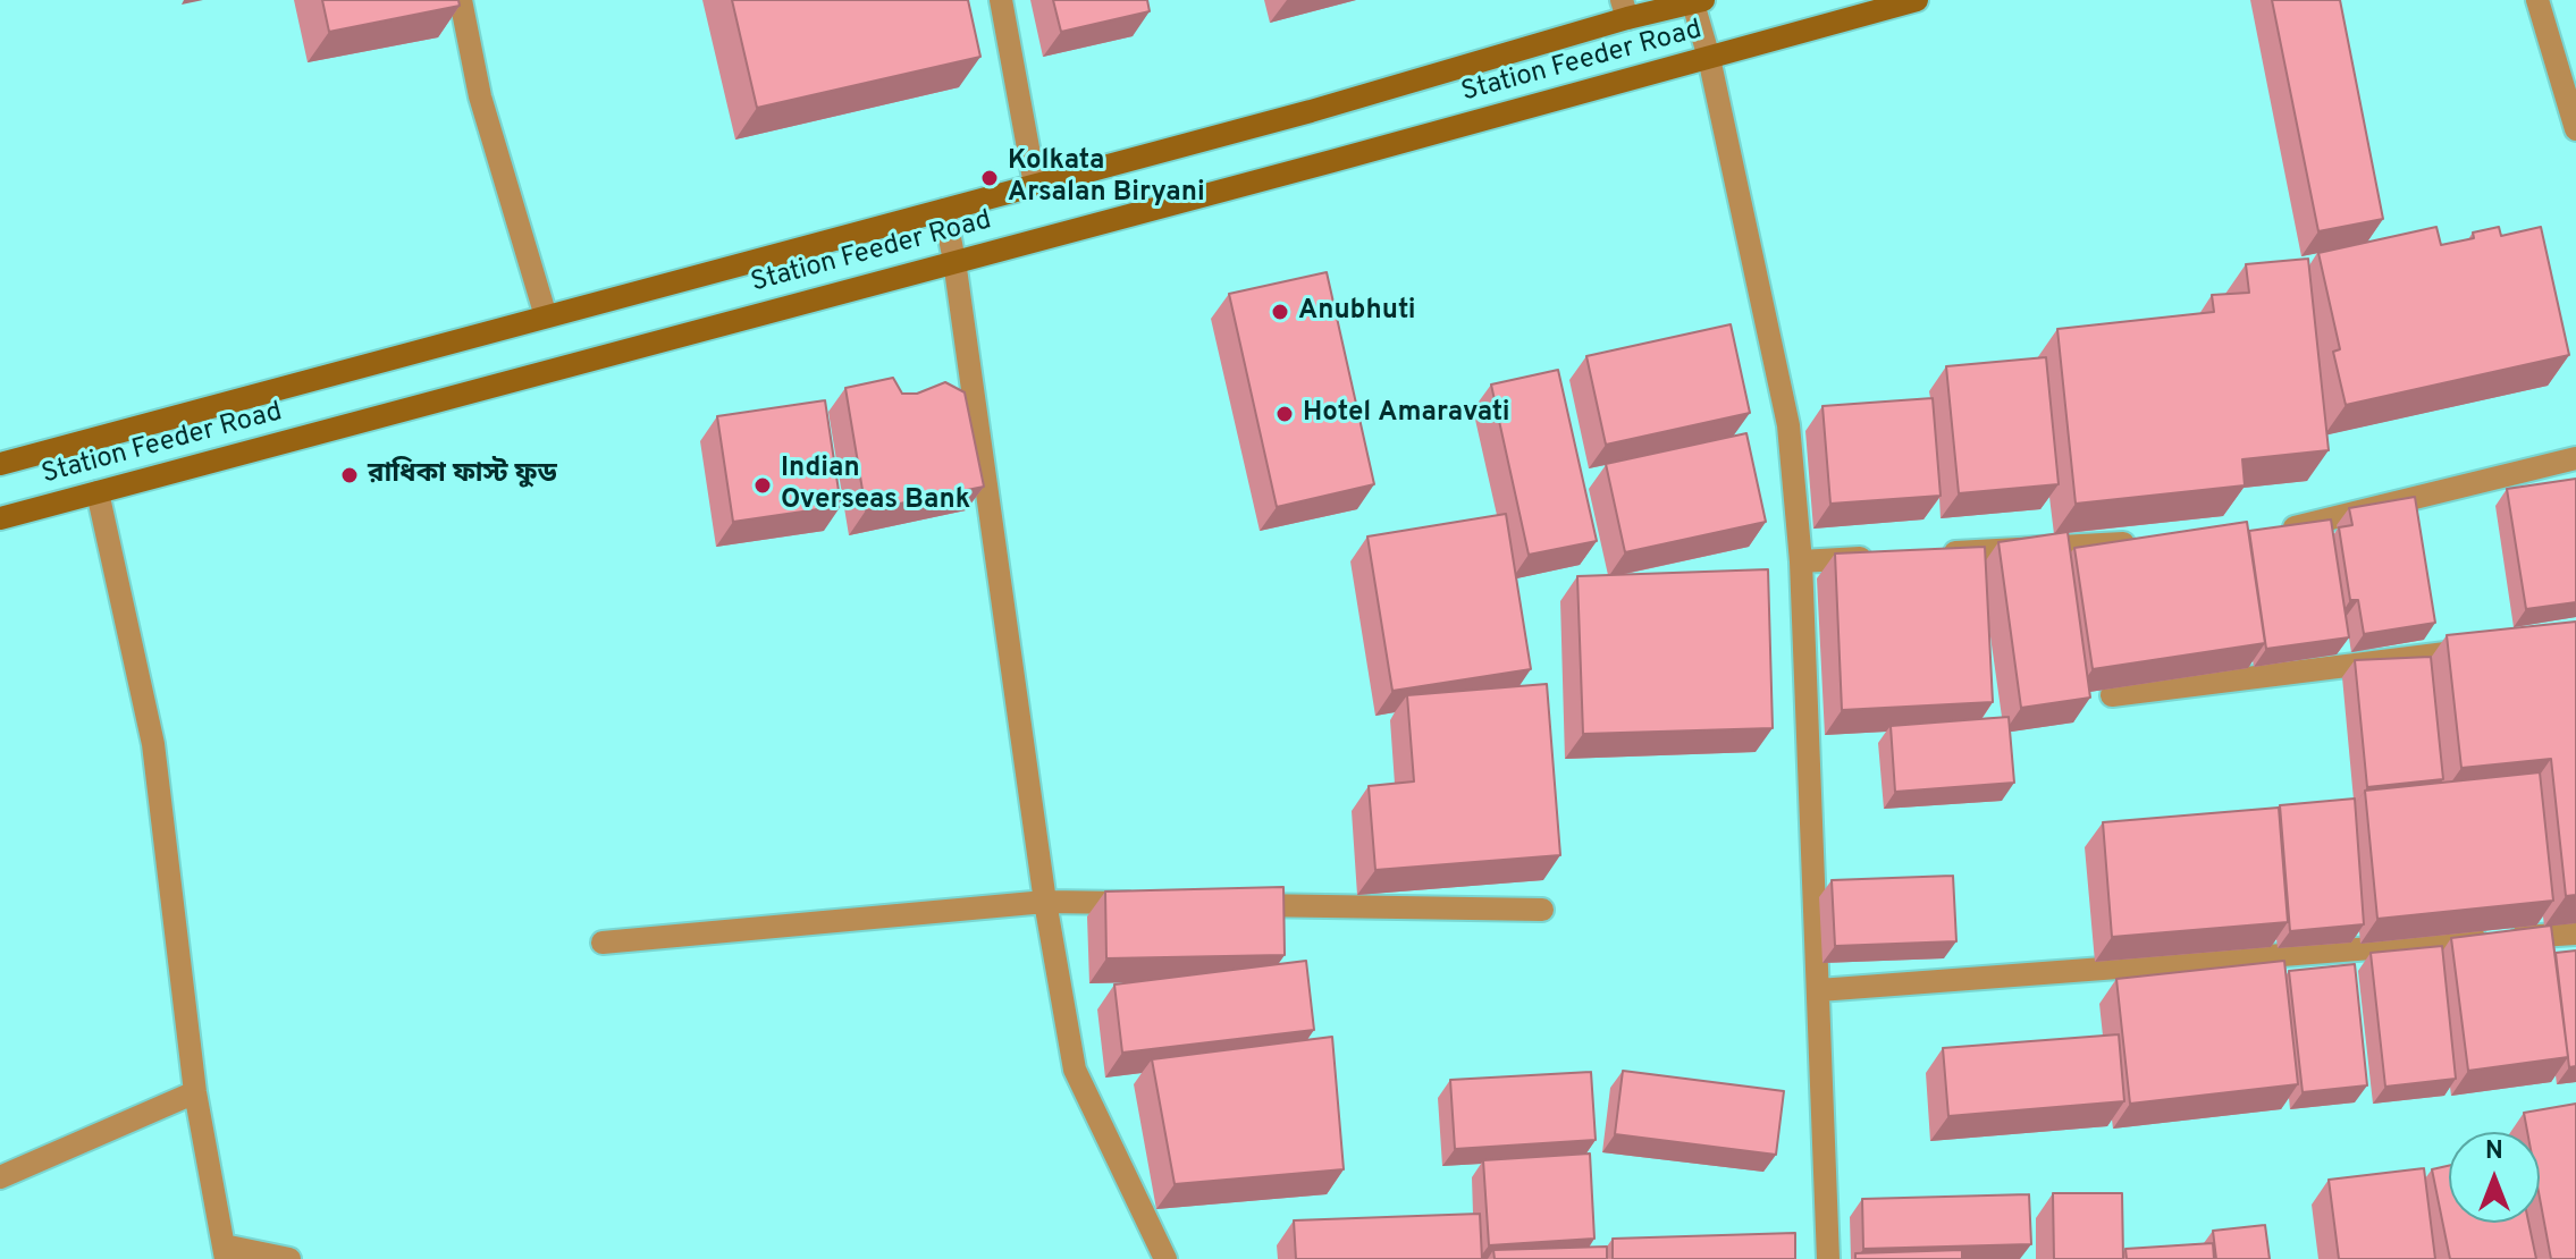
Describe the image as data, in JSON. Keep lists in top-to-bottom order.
{
  "streets": {
    "street": ["Station Feeder Road"]
  },
  "places": [
    "Kolkata Arsalan Biryani",
    "Anubhuti",
    "Hotel Amaravati",
    "রাধিকা ফাস্ট ফুড",
    "Indian Overseas Bank"
  ],
  "north": "top"
}
